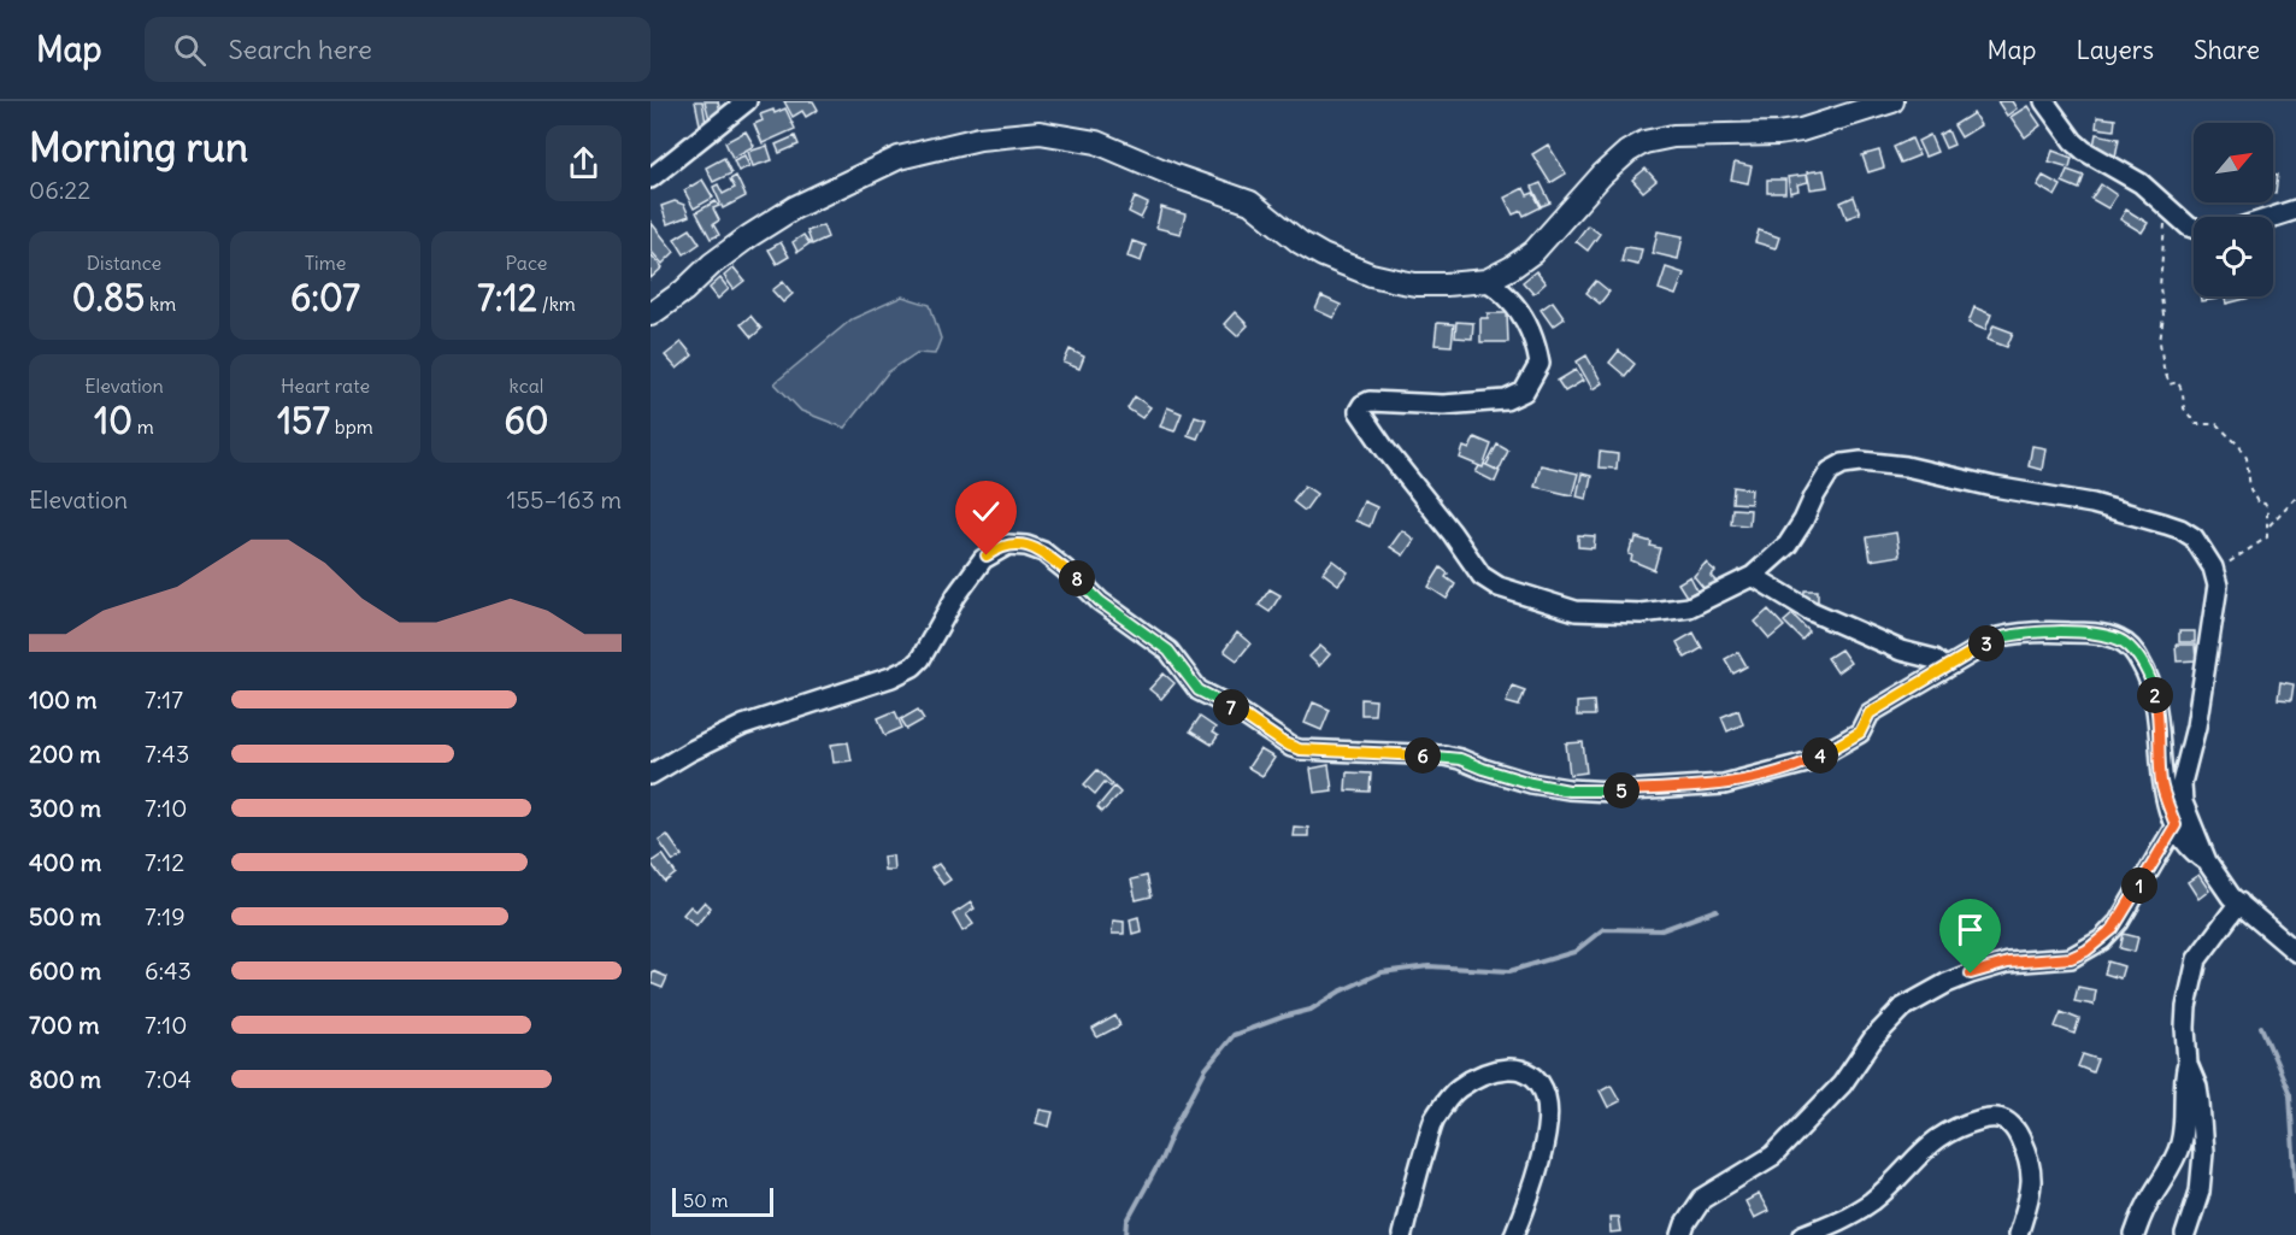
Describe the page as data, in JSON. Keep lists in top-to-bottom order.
{
  "scale_bar": "50 m",
  "north": "top right",
  "page": {
    "header": "Map",
    "search": "Search here",
    "nav": ["Map", "Layers", "Share"],
    "heading": ["Morning run", "06:22"],
    "stats": [
      ["Distance", "0.85 km"],
      ["Time", "6:07"],
      ["Pace", "7:12 /km"],
      ["Elevation", "10 m"],
      ["Heart rate", "157 bpm"],
      ["kcal", "60"]
    ],
    "chart": ["Elevation", "155–163 m"],
    "pins": [
      "8",
      "3",
      "2",
      "7",
      "4",
      "6",
      "5",
      "1"
    ],
    "list": [
      {
        "name": "100 m",
        "note": "7:17"
      },
      {
        "name": "200 m",
        "note": "7:43"
      },
      {
        "name": "300 m",
        "note": "7:10"
      },
      {
        "name": "400 m",
        "note": "7:12"
      },
      {
        "name": "500 m",
        "note": "7:19"
      },
      {
        "name": "600 m",
        "note": "6:43"
      },
      {
        "name": "700 m",
        "note": "7:10"
      },
      {
        "name": "800 m",
        "note": "7:04"
      }
    ],
    "scale": "50 m"
  }
}
